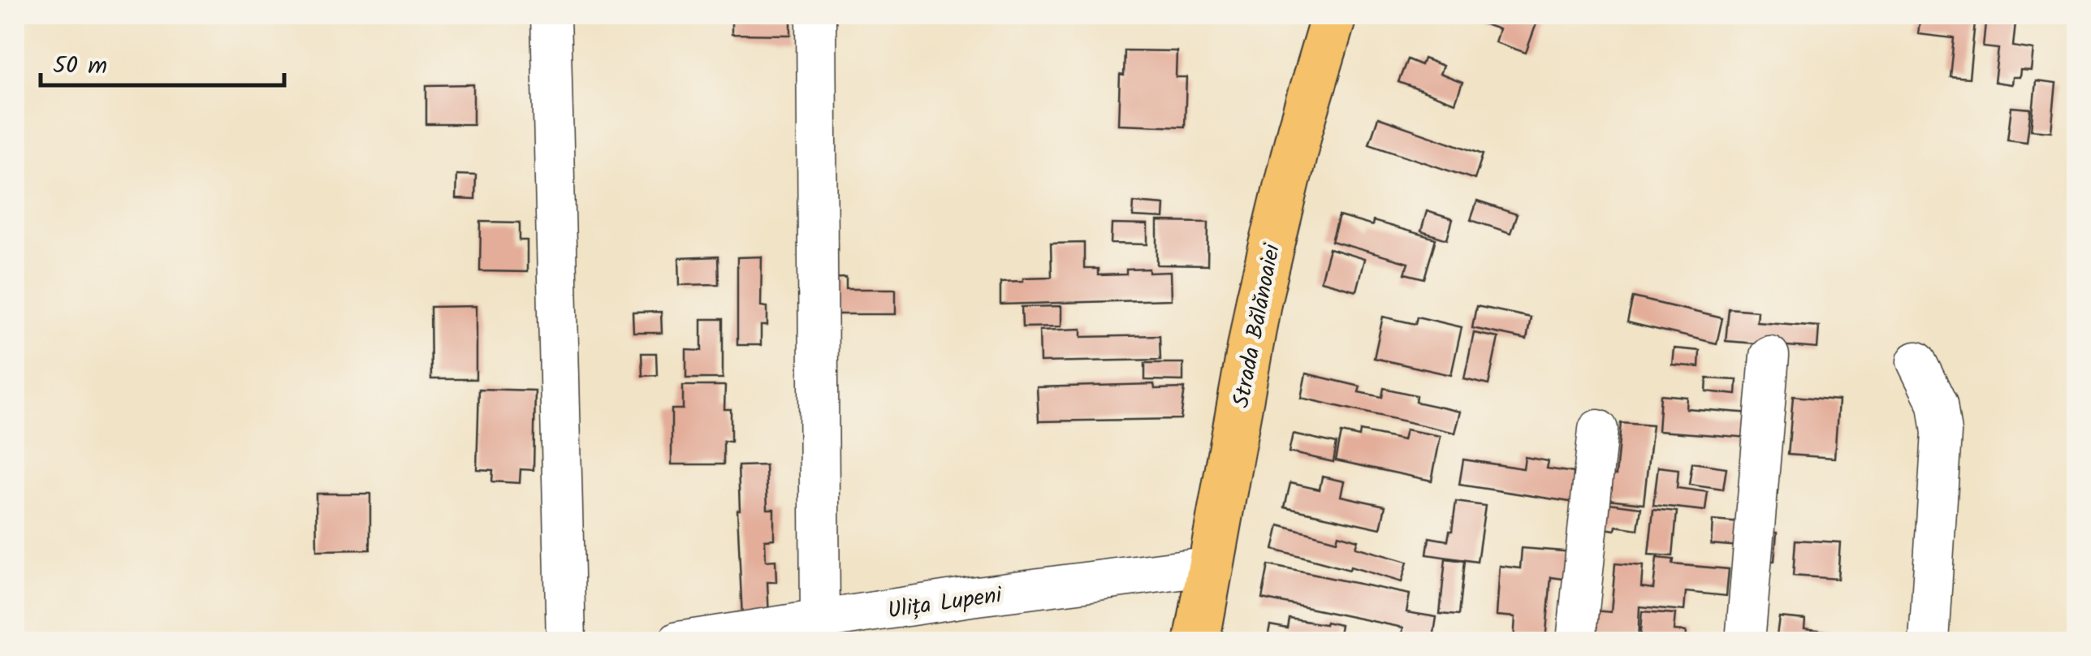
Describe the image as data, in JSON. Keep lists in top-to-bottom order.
{
  "streets": {
    "main road": ["Strada Bălănoaiei"],
    "street": ["Ulița Lupeni"]
  },
  "crossings": [
    ["Strada Bălănoaiei", "Ulița Lupeni"]
  ],
  "scale_bar": "50 m"
}
